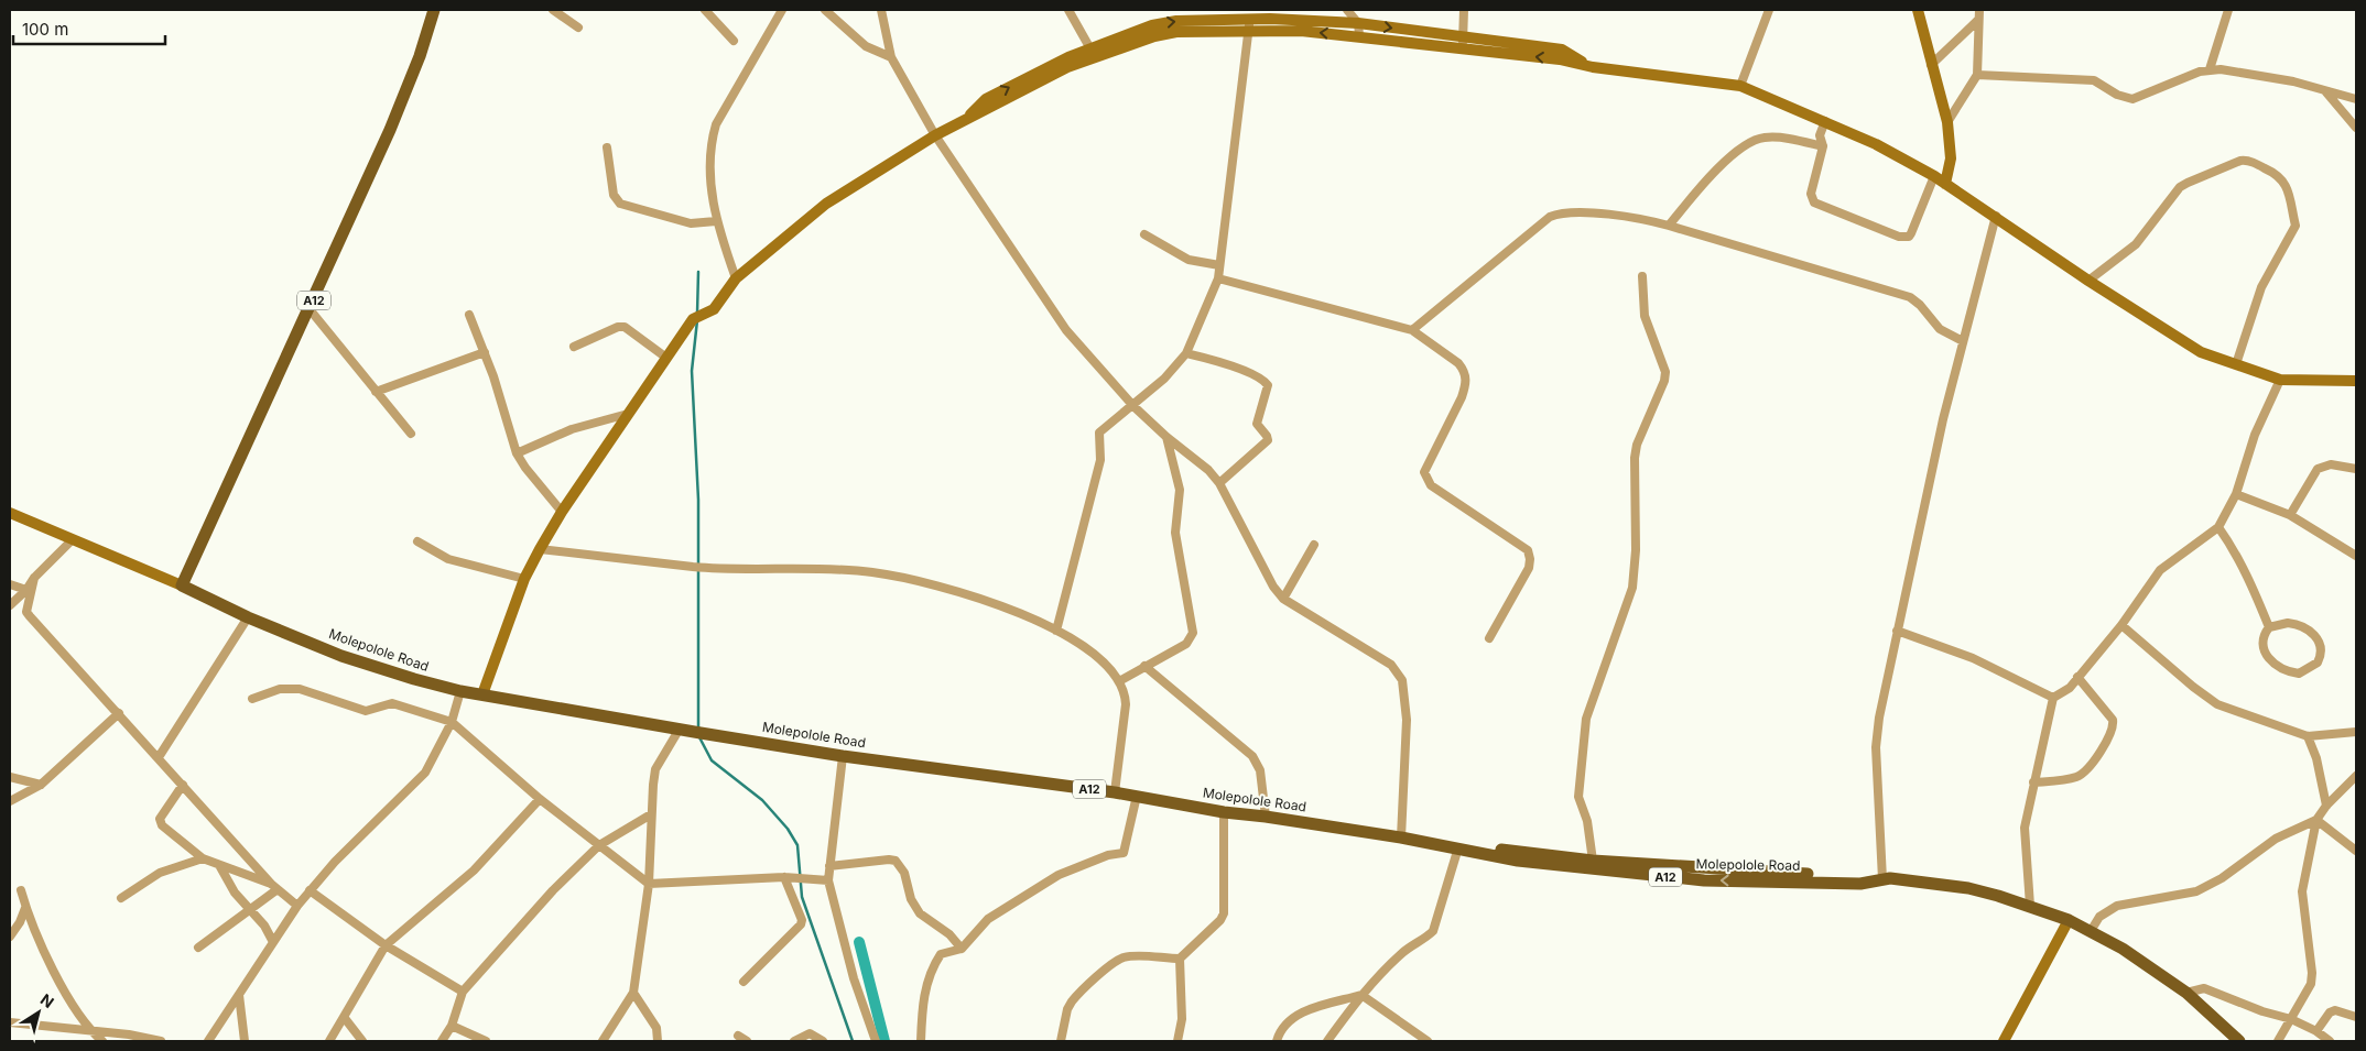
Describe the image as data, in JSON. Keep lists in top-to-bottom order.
{
  "streets": {
    "main road": ["A12", "Molepolole Road"]
  },
  "crossings": [
    ["A12", "Molepolole Road"]
  ],
  "scale_bar": "100 m",
  "north": "top right"
}
